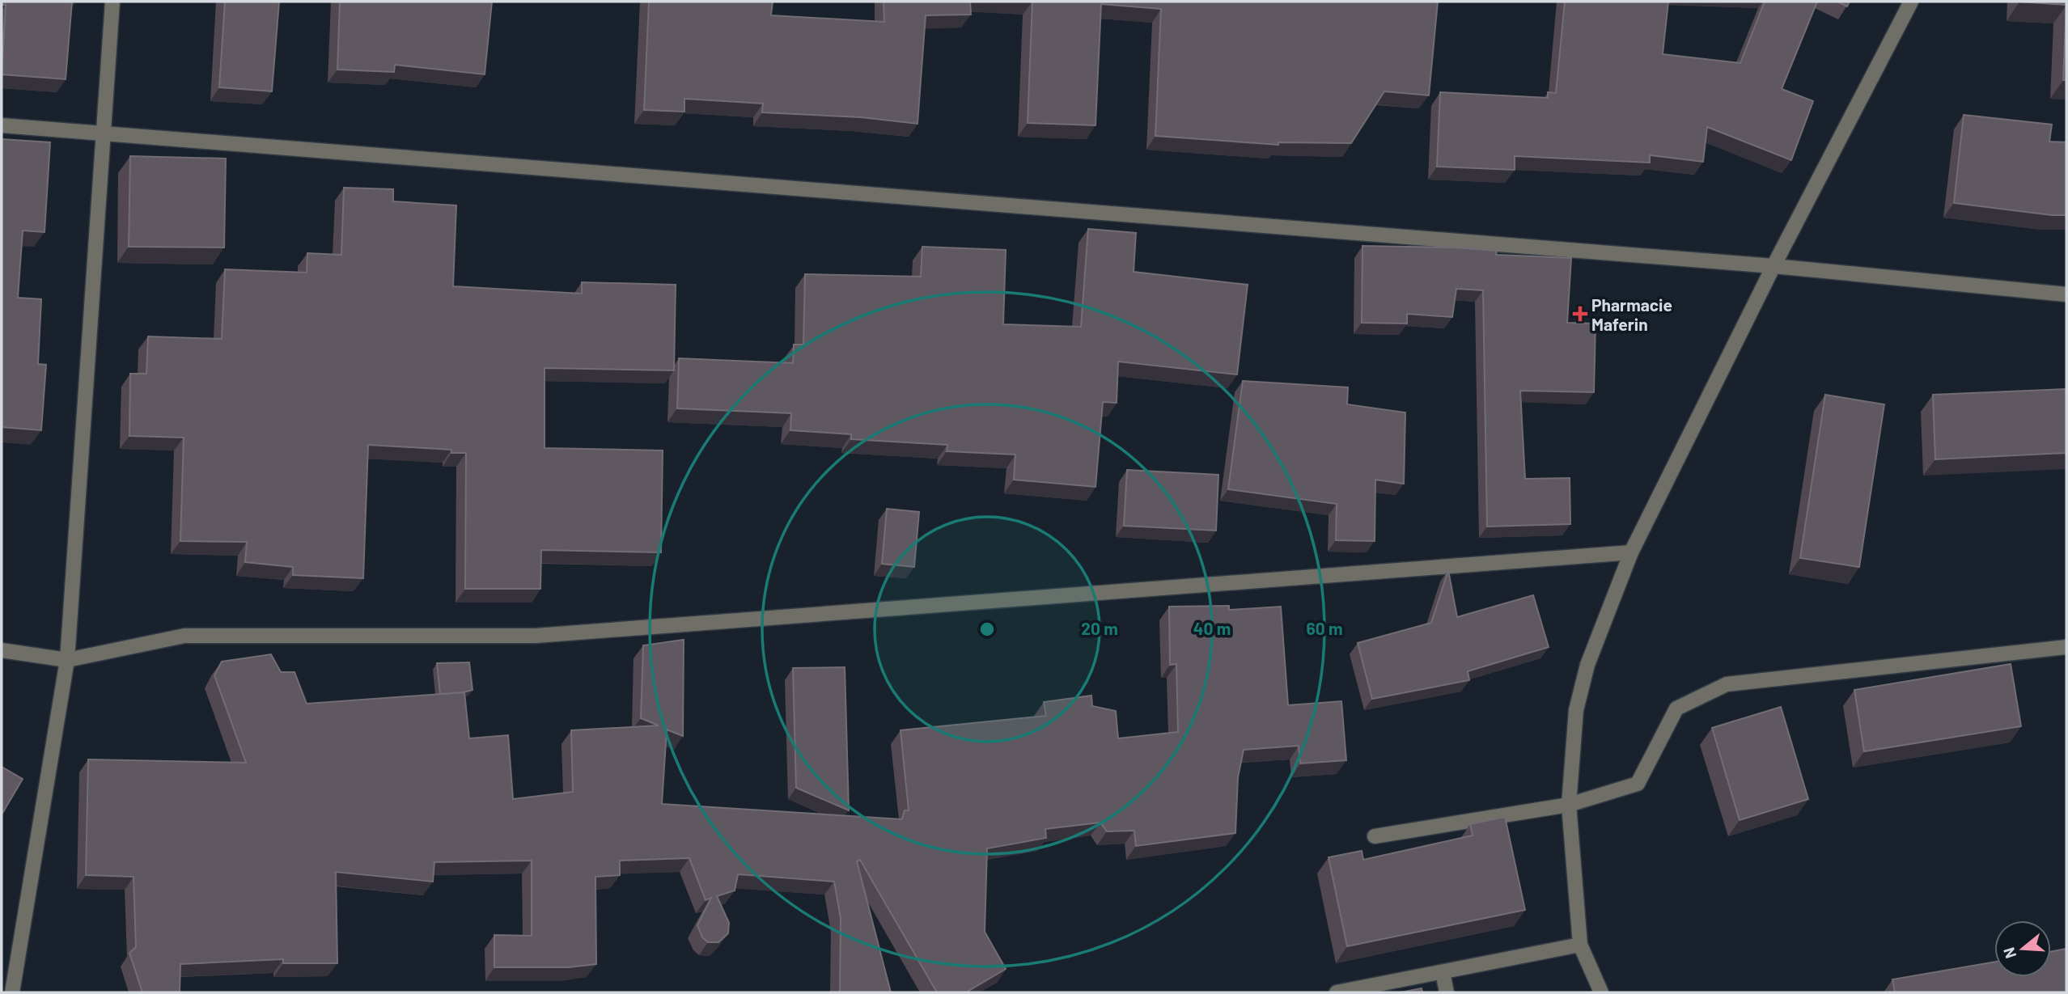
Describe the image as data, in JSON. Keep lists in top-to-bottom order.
{
  "places": {
    "health": ["Pharmacie Maferin"]
  },
  "north": "left",
  "rings": ["20 m", "40 m", "60 m"]
}
